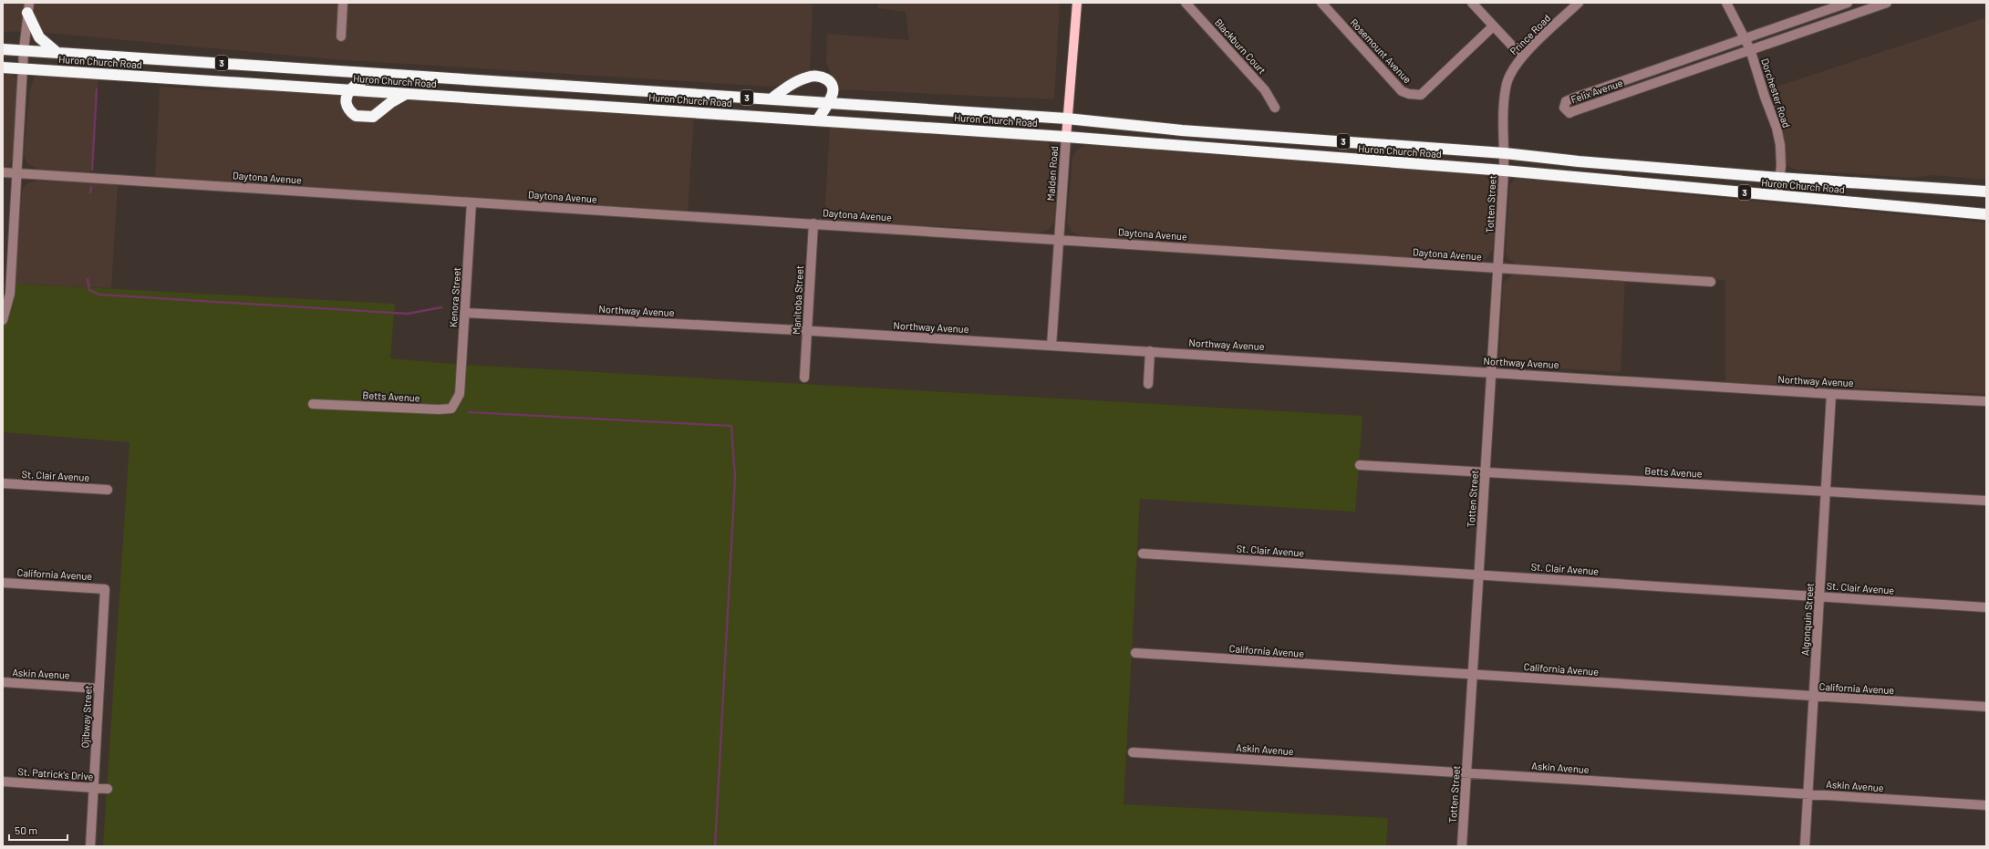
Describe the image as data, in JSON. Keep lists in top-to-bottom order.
{
  "streets": {
    "highway": ["Huron Church Road", "3"],
    "main road": ["Malden Road"],
    "street": [
      "Prince Road",
      "Blackburn Court",
      "Rosemount Avenue",
      "Felix Avenue",
      "Dorchester Road",
      "Daytona Avenue",
      "Totten Street",
      "Kenora Street",
      "Manitoba Street",
      "Northway Avenue",
      "Betts Avenue",
      "St. Clair Avenue",
      "California Avenue",
      "Algonquin Street",
      "Askin Avenue",
      "Ojibway Street",
      "St. Patrick's Drive"
    ]
  },
  "crossings": [
    ["Prince Road", "Huron Church Road"],
    ["Prince Road", "Totten Street"],
    ["Huron Church Road", "Dorchester Road"],
    ["Huron Church Road", "Malden Road"],
    ["Huron Church Road", "Totten Street"],
    ["Felix Avenue", "Dorchester Road"],
    ["Malden Road", "Daytona Avenue"],
    ["Malden Road", "Northway Avenue"],
    ["Daytona Avenue", "Totten Street"],
    ["Daytona Avenue", "Kenora Street"],
    ["Daytona Avenue", "Manitoba Street"],
    ["Totten Street", "Northway Avenue"],
    ["Totten Street", "Betts Avenue"],
    ["Totten Street", "St. Clair Avenue"],
    ["Totten Street", "California Avenue"],
    ["Totten Street", "Askin Avenue"],
    ["Kenora Street", "Northway Avenue"],
    ["Kenora Street", "Betts Avenue"],
    ["Manitoba Street", "Northway Avenue"],
    ["Northway Avenue", "Algonquin Street"],
    ["Betts Avenue", "Algonquin Street"],
    ["St. Clair Avenue", "Algonquin Street"],
    ["California Avenue", "Algonquin Street"],
    ["California Avenue", "Ojibway Street"],
    ["Algonquin Street", "Askin Avenue"],
    ["Askin Avenue", "Ojibway Street"],
    ["Ojibway Street", "St. Patrick's Drive"]
  ],
  "scale_bar": "50 m"
}
